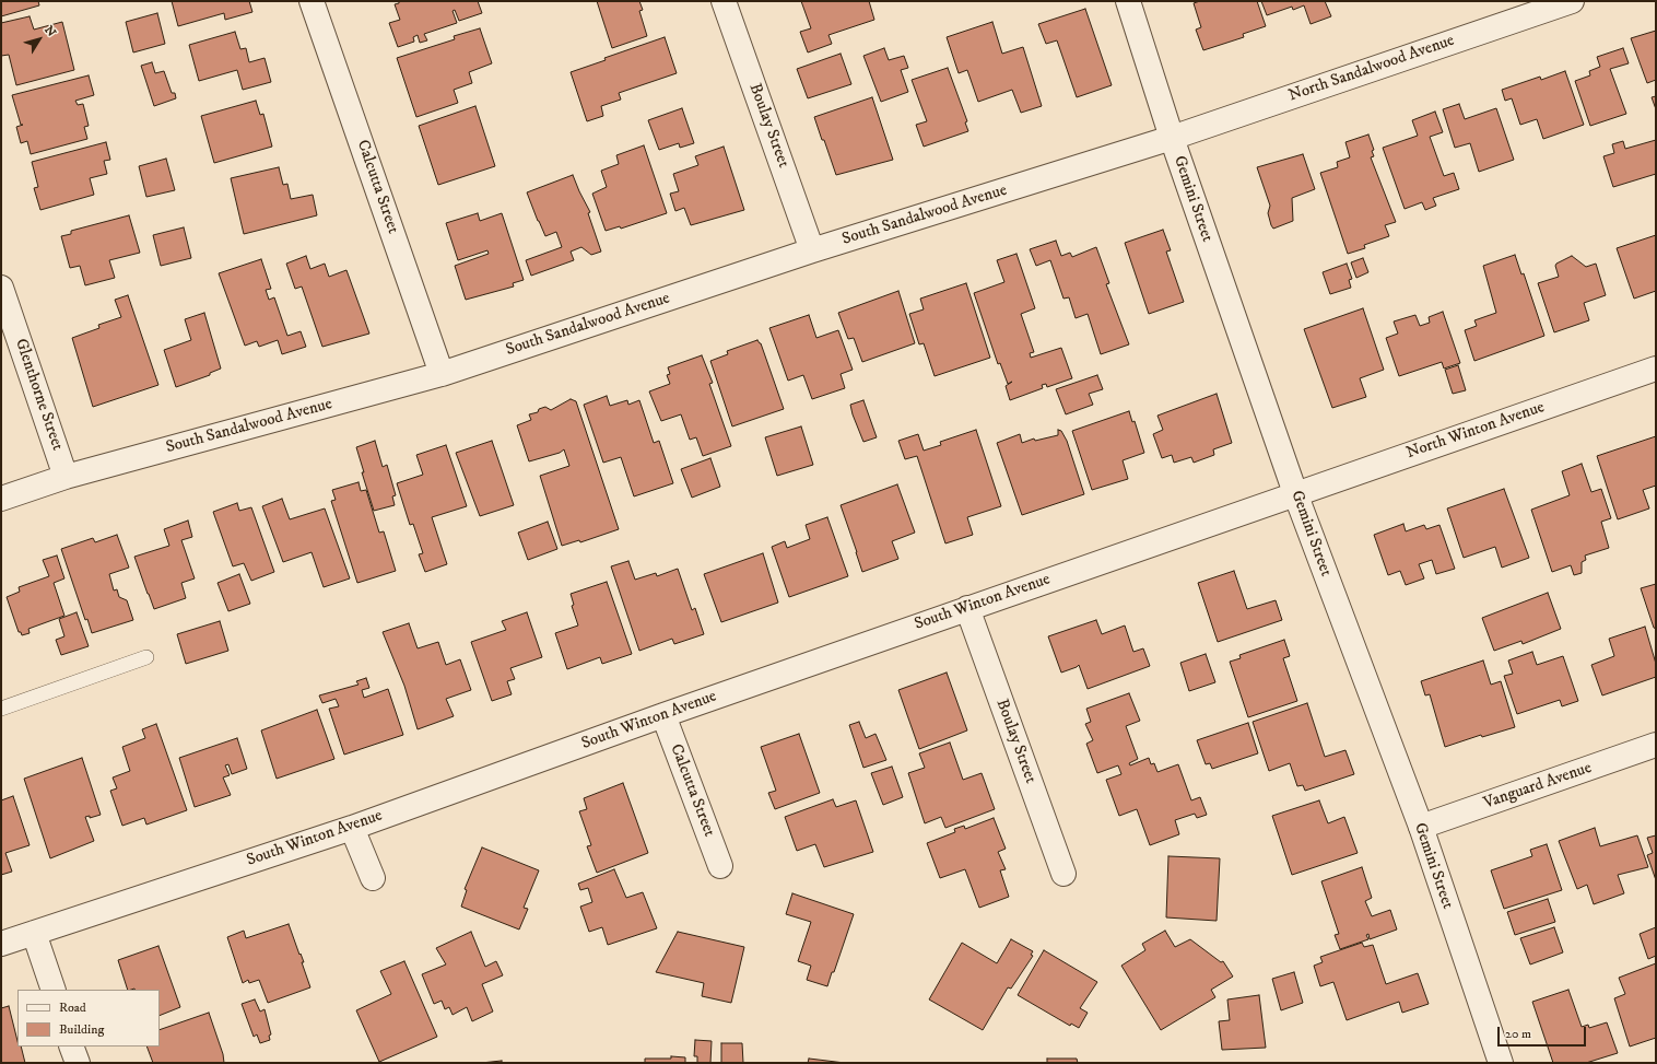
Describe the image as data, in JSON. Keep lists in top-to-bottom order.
{
  "streets": {
    "street": [
      "North Sandalwood Avenue",
      "Boulay Street",
      "Calcutta Street",
      "Gemini Street",
      "South Sandalwood Avenue",
      "Glenthorne Street",
      "North Winton Avenue",
      "South Winton Avenue",
      "Vanguard Avenue"
    ]
  },
  "crossings": [
    ["North Sandalwood Avenue", "Gemini Street"],
    ["North Sandalwood Avenue", "South Sandalwood Avenue"],
    ["Boulay Street", "South Sandalwood Avenue"],
    ["Boulay Street", "South Winton Avenue"],
    ["Calcutta Street", "South Sandalwood Avenue"],
    ["Calcutta Street", "South Winton Avenue"],
    ["Gemini Street", "South Sandalwood Avenue"],
    ["Gemini Street", "North Winton Avenue"],
    ["Gemini Street", "South Winton Avenue"],
    ["Gemini Street", "Vanguard Avenue"],
    ["South Sandalwood Avenue", "Glenthorne Street"],
    ["North Winton Avenue", "South Winton Avenue"]
  ],
  "legend": ["Road", "Building"],
  "scale_bar": "20 m",
  "north": "top right"
}
